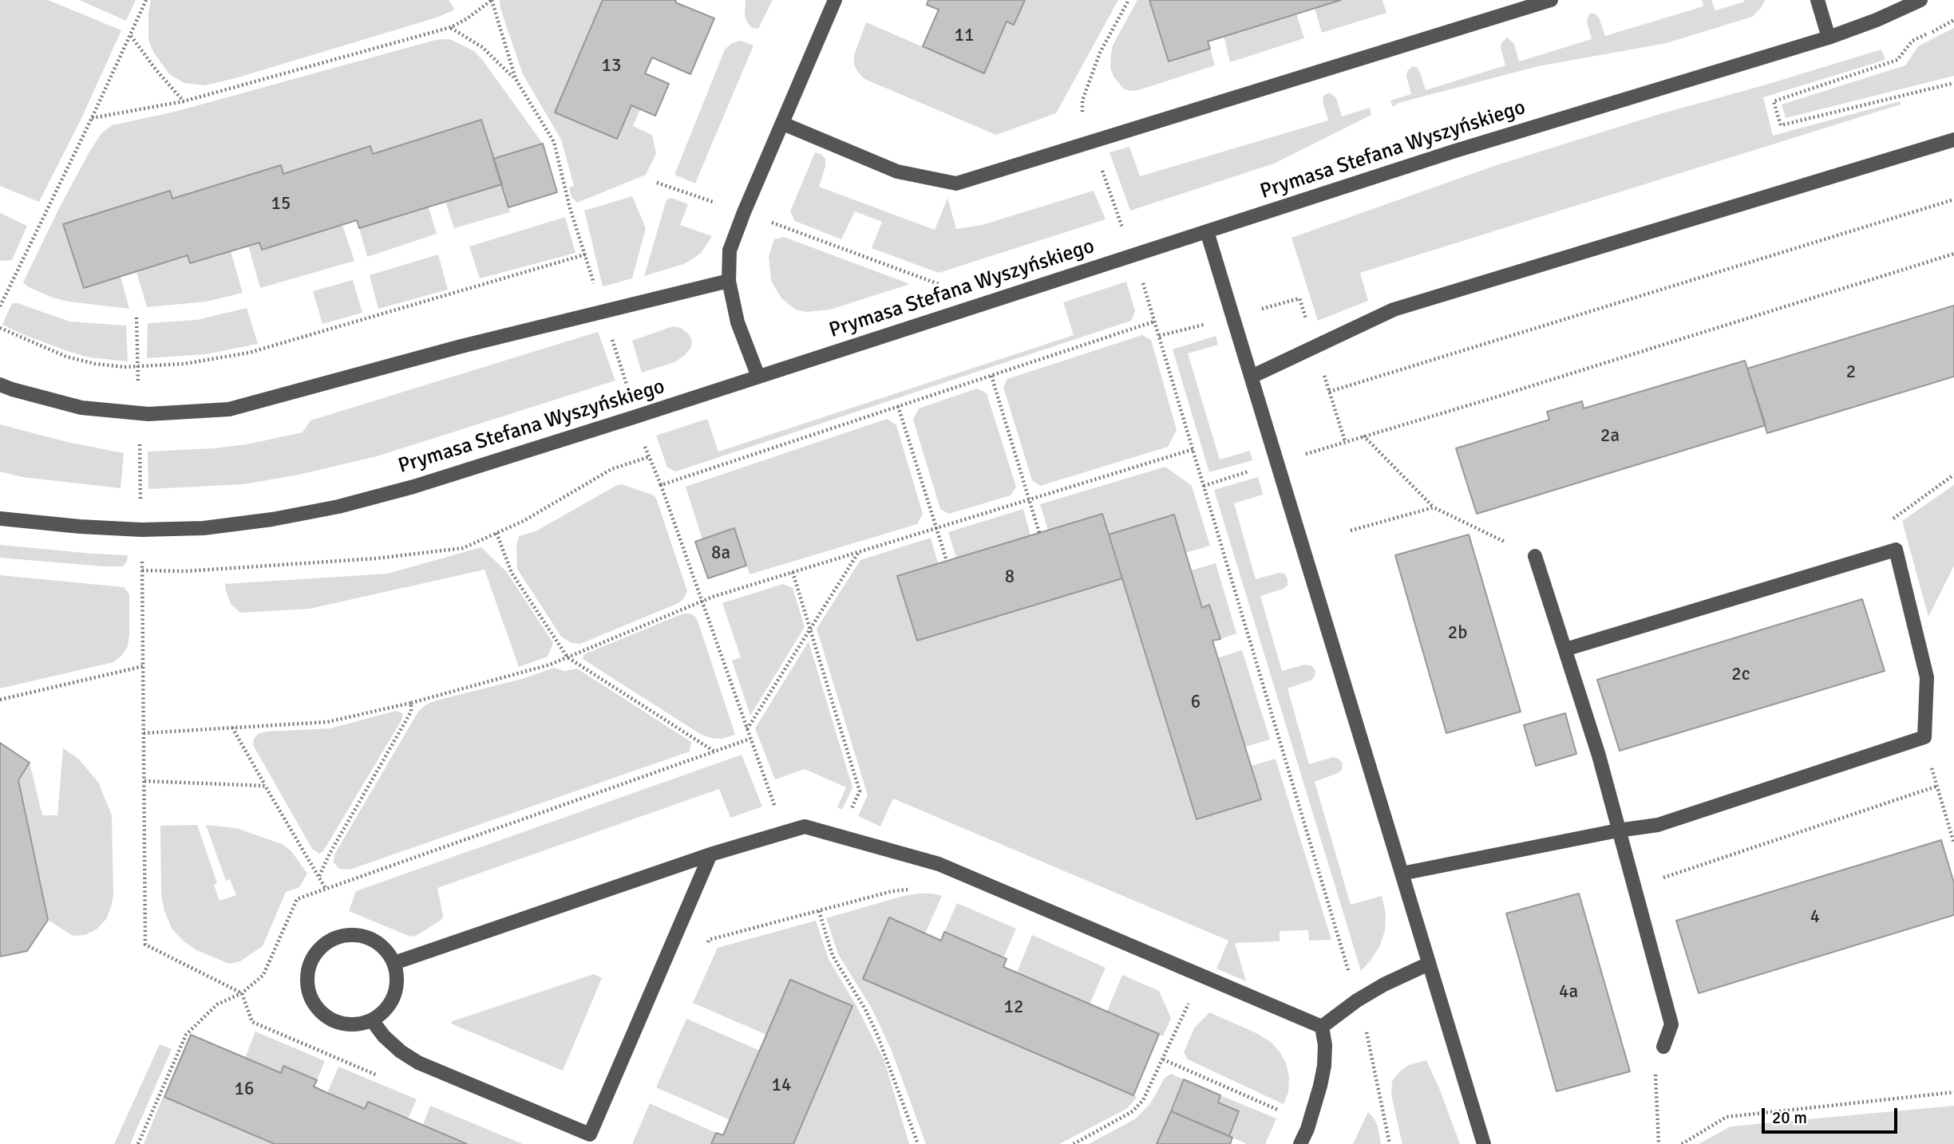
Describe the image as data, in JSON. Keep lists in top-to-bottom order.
{
  "streets": {
    "street": ["Prymasa Stefana Wyszyńskiego"]
  },
  "house_numbers": [
    "11",
    "13",
    "15",
    "2",
    "2a",
    "8a",
    "8",
    "2b",
    "2c",
    "6",
    "4",
    "4a",
    "12",
    "14",
    "16"
  ],
  "scale_bar": "20 m"
}
